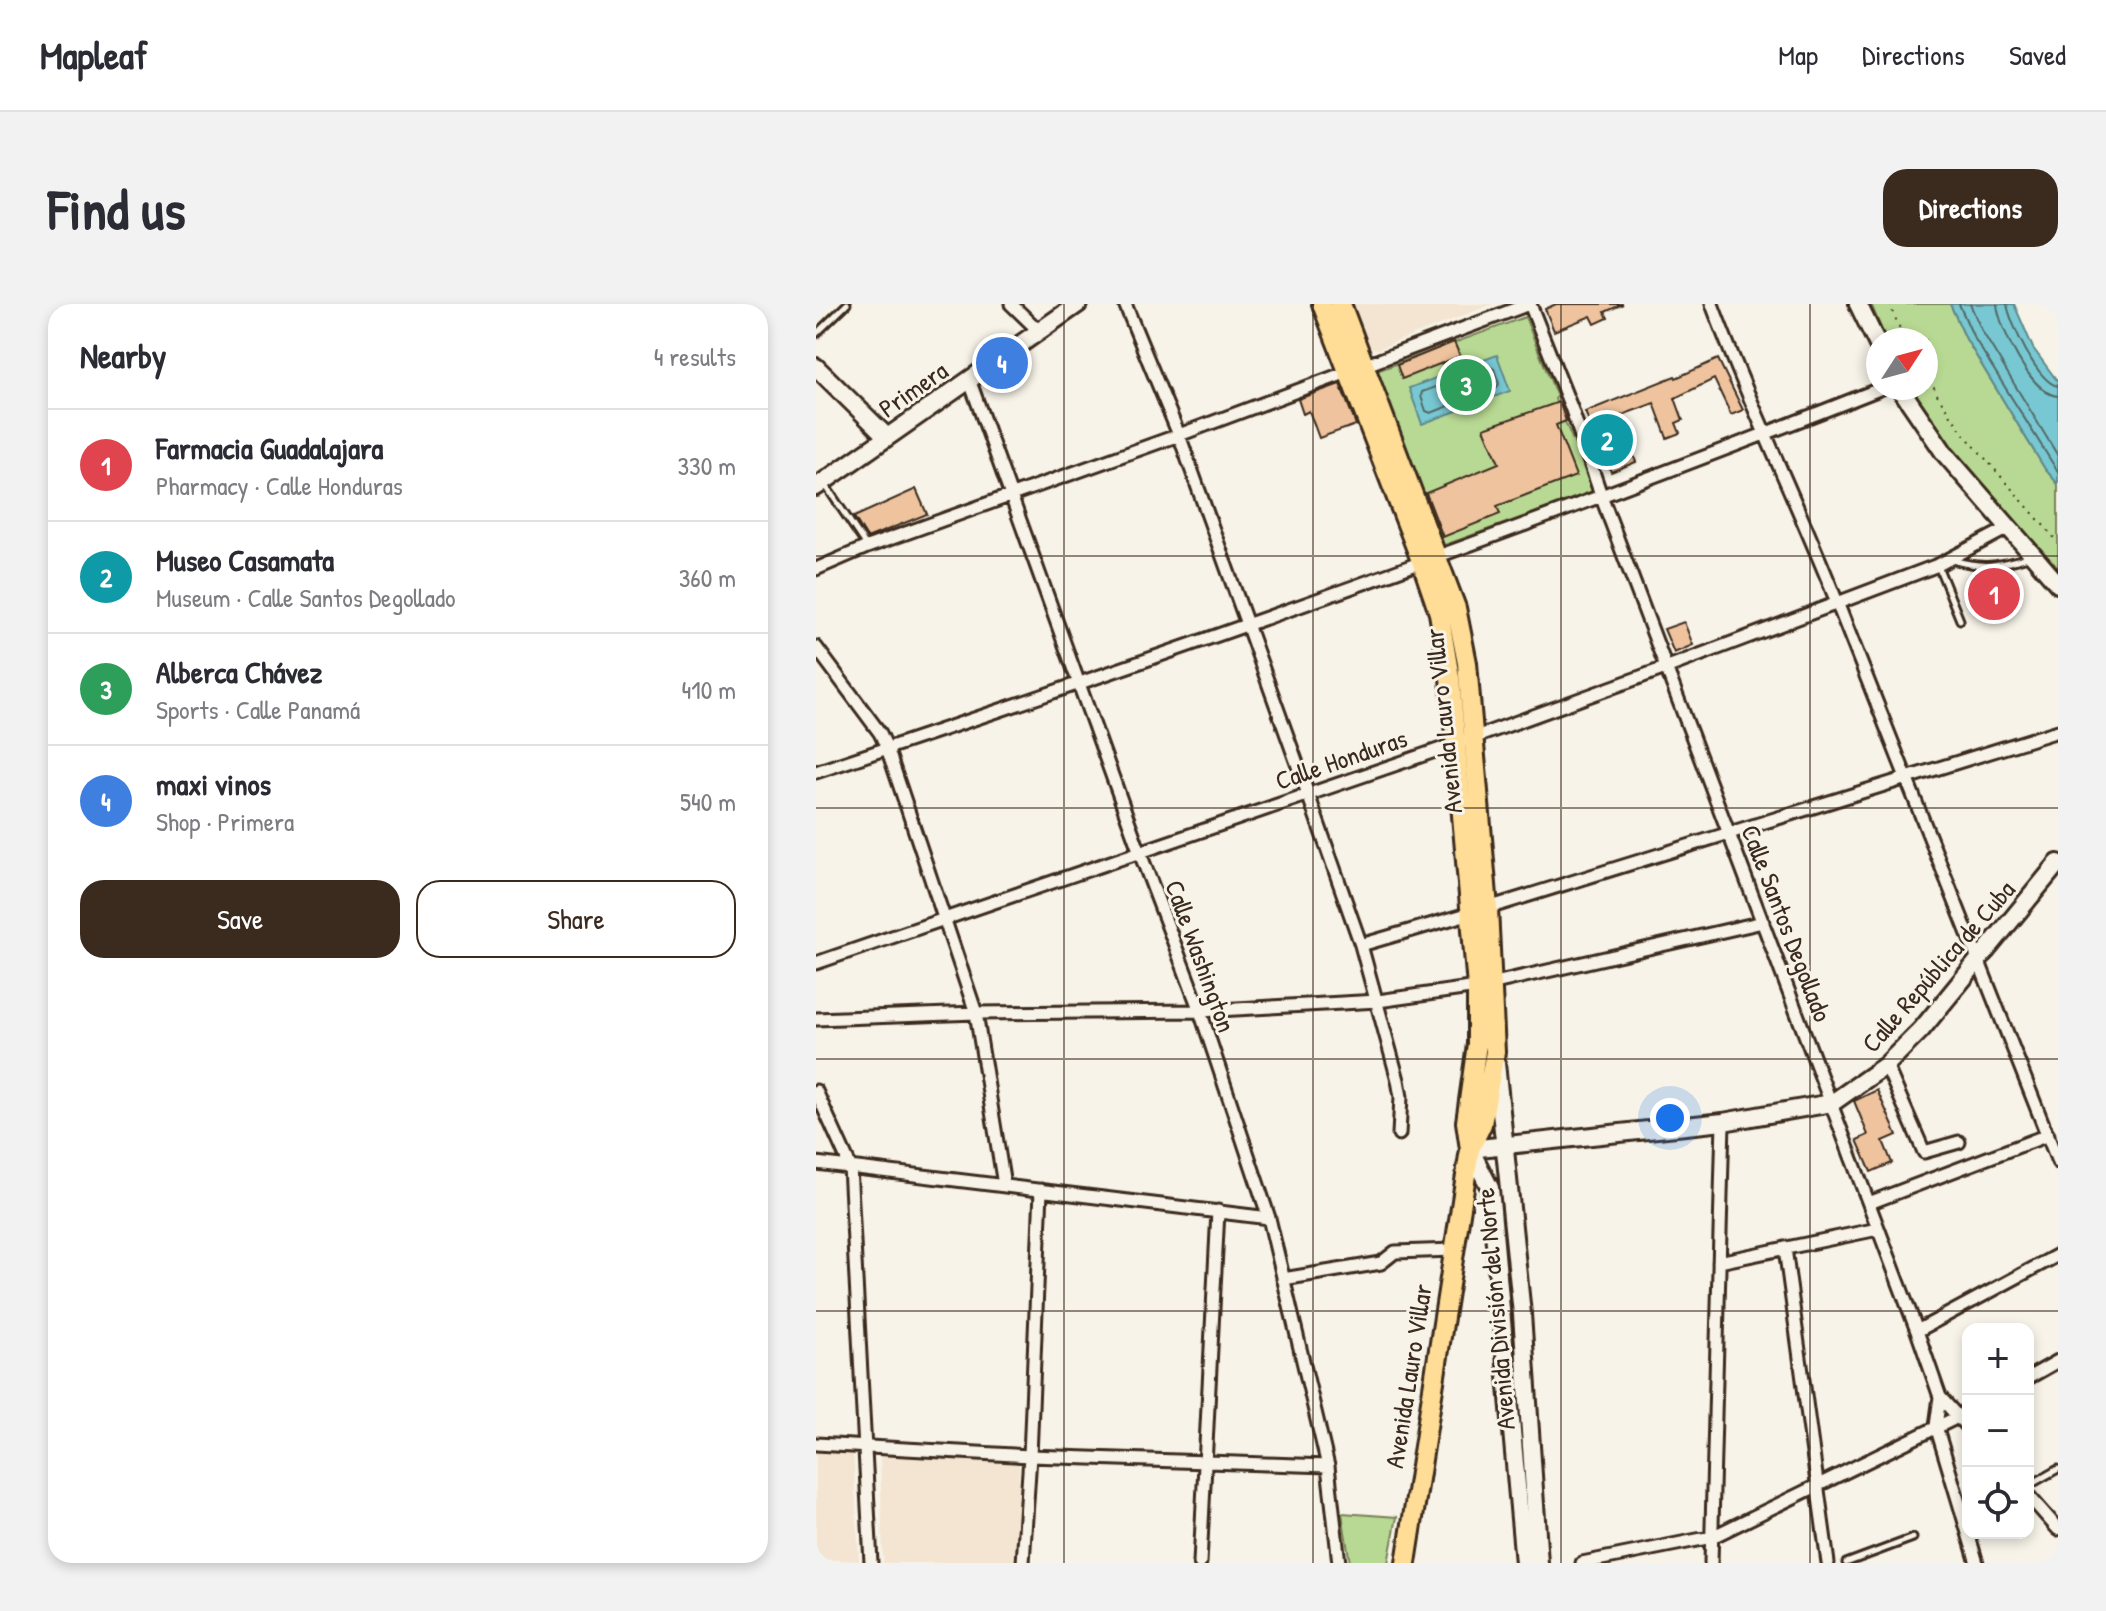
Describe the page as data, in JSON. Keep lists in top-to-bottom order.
{
  "streets": {
    "main road": [
      "Primera",
      "Avenida Lauro Villar",
      "Calle República de Cuba",
      "Avenida División del Norte"
    ],
    "street": ["Calle Honduras", "Calle Santos Degollado", "Calle Washington"]
  },
  "crossings": [
    ["Primera", "Calle Washington"],
    ["Avenida Lauro Villar", "Calle Honduras"],
    ["Avenida Lauro Villar", "Calle República de Cuba"],
    ["Avenida Lauro Villar", "Avenida División del Norte"],
    ["Calle Honduras", "Calle Santos Degollado"],
    ["Calle Honduras", "Calle Washington"],
    ["Calle Santos Degollado", "Calle República de Cuba"],
    ["Calle República de Cuba", "Avenida División del Norte"]
  ],
  "north": "top right",
  "page": {
    "header": "Mapleaf",
    "nav": ["Map", "Directions", "Saved"],
    "buttons": [
      "Directions",
      ["Save", "Share"]
    ],
    "title": "Find us",
    "heading": ["Nearby", "4 results"],
    "pins": [
      "4",
      "3",
      "2",
      "1"
    ],
    "list": [
      {
        "mark": "1",
        "name": "Farmacia Guadalajara",
        "note": "Pharmacy · Calle Honduras",
        "value": "330 m"
      },
      {
        "mark": "2",
        "name": "Museo Casamata",
        "note": "Museum · Calle Santos Degollado",
        "value": "360 m"
      },
      {
        "mark": "3",
        "name": "Alberca Chávez",
        "note": "Sports · Calle Panamá",
        "value": "410 m"
      },
      {
        "mark": "4",
        "name": "maxi vinos",
        "note": "Shop · Primera",
        "value": "540 m"
      }
    ],
    "map_buttons": ["+", "−"]
  }
}
